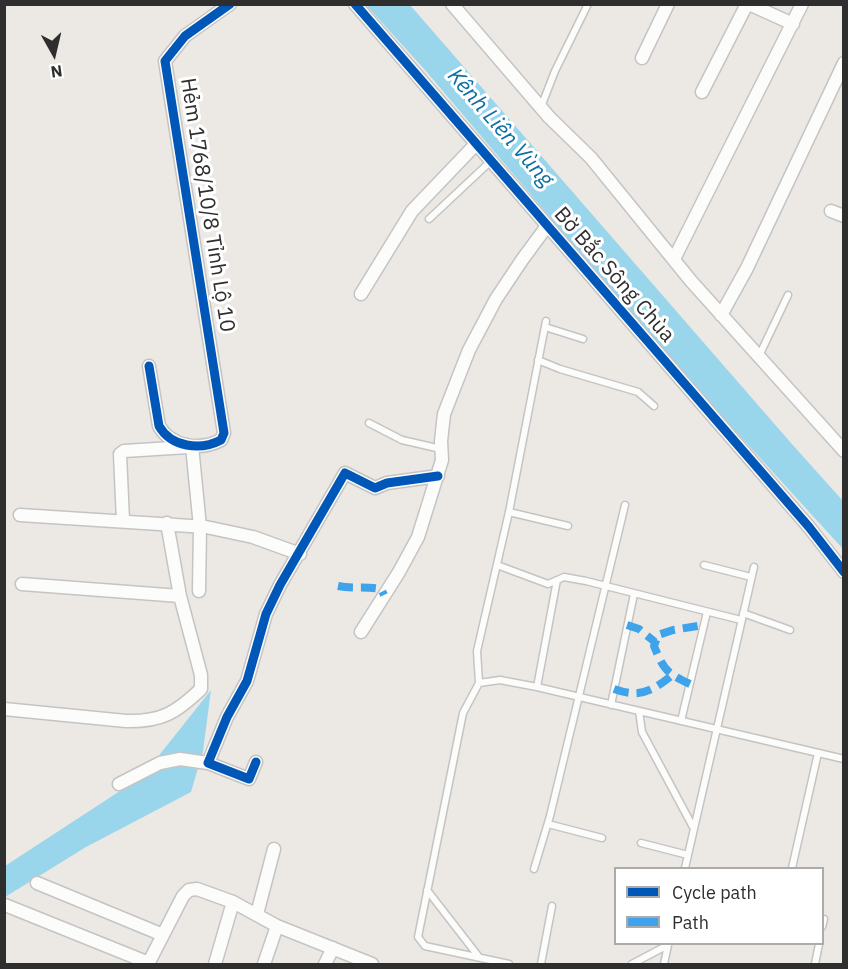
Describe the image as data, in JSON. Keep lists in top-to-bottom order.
{
  "streets": {
    "street": ["Hẻm 1768/10/8 Tỉnh Lộ 10", "Bờ Bắc Sông Chùa"]
  },
  "water": ["Kênh Liên Vùng"],
  "legend": ["Cycle path", "Path"],
  "north": "bottom"
}
